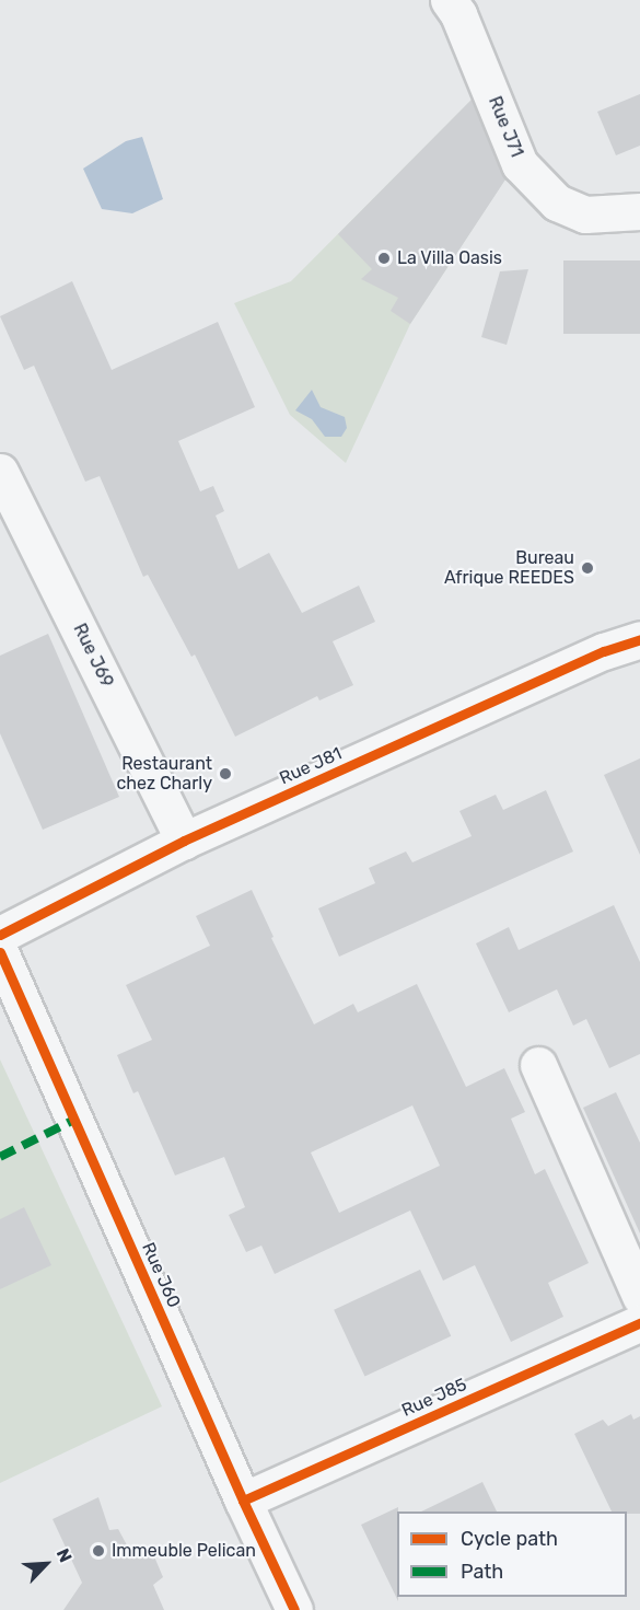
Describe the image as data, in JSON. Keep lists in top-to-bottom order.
{
  "streets": {
    "street": [
      "Rue J71",
      "Rue J69",
      "Rue J81",
      "Rue J60",
      "Rue J85"
    ]
  },
  "crossings": [
    ["Rue J69", "Rue J81"],
    ["Rue J60", "Rue J85"]
  ],
  "places": [
    "La Villa Oasis",
    "Bureau Afrique REEDES",
    "Restaurant chez Charly",
    "Immeuble Pelican"
  ],
  "legend": ["Cycle path", "Path"],
  "north": "top right"
}
